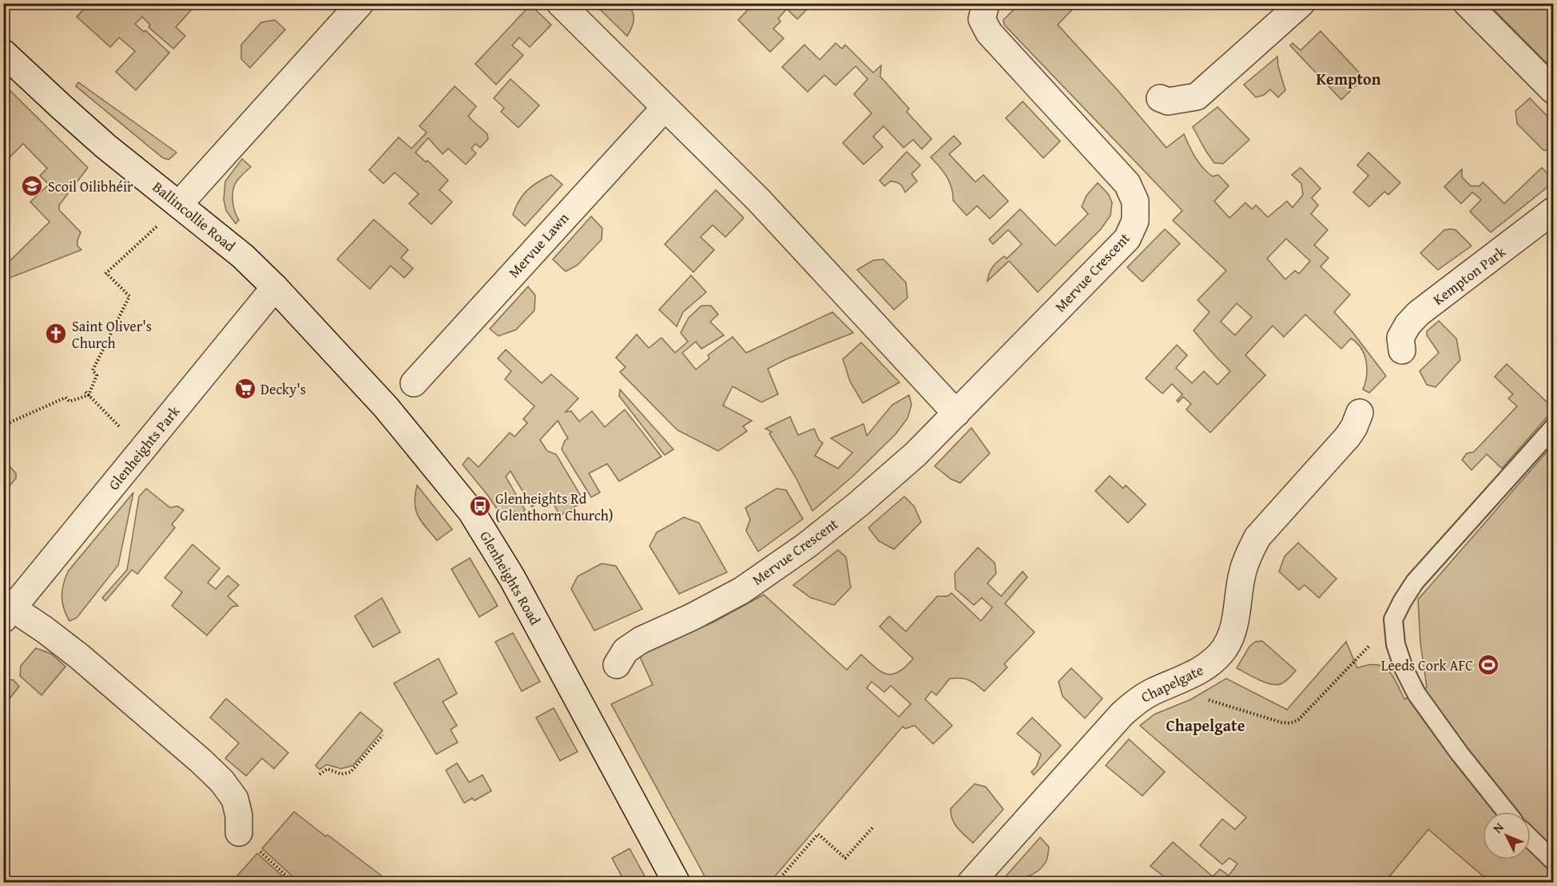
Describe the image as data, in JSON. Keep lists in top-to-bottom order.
{
  "streets": {
    "street": [
      "Ballincollie Road",
      "Mervue Lawn",
      "Mervue Crescent",
      "Kempton Park",
      "Glenheights Park",
      "Glenheights Road",
      "Chapelgate"
    ]
  },
  "crossings": [
    ["Ballincollie Road", "Glenheights Park"],
    ["Ballincollie Road", "Glenheights Road"],
    ["Glenheights Park", "Glenheights Road"]
  ],
  "districts": ["Kempton", "Chapelgate"],
  "places": {
    "school or university": ["Scoil Oilibhéir"],
    "church": ["Saint Oliver's Church"],
    "supermarket": ["Decky's"],
    "bus stop": ["Glenheights Rd (Glenthorn Church)"],
    "sports": ["Leeds Cork AFC"]
  },
  "north": "top left"
}
